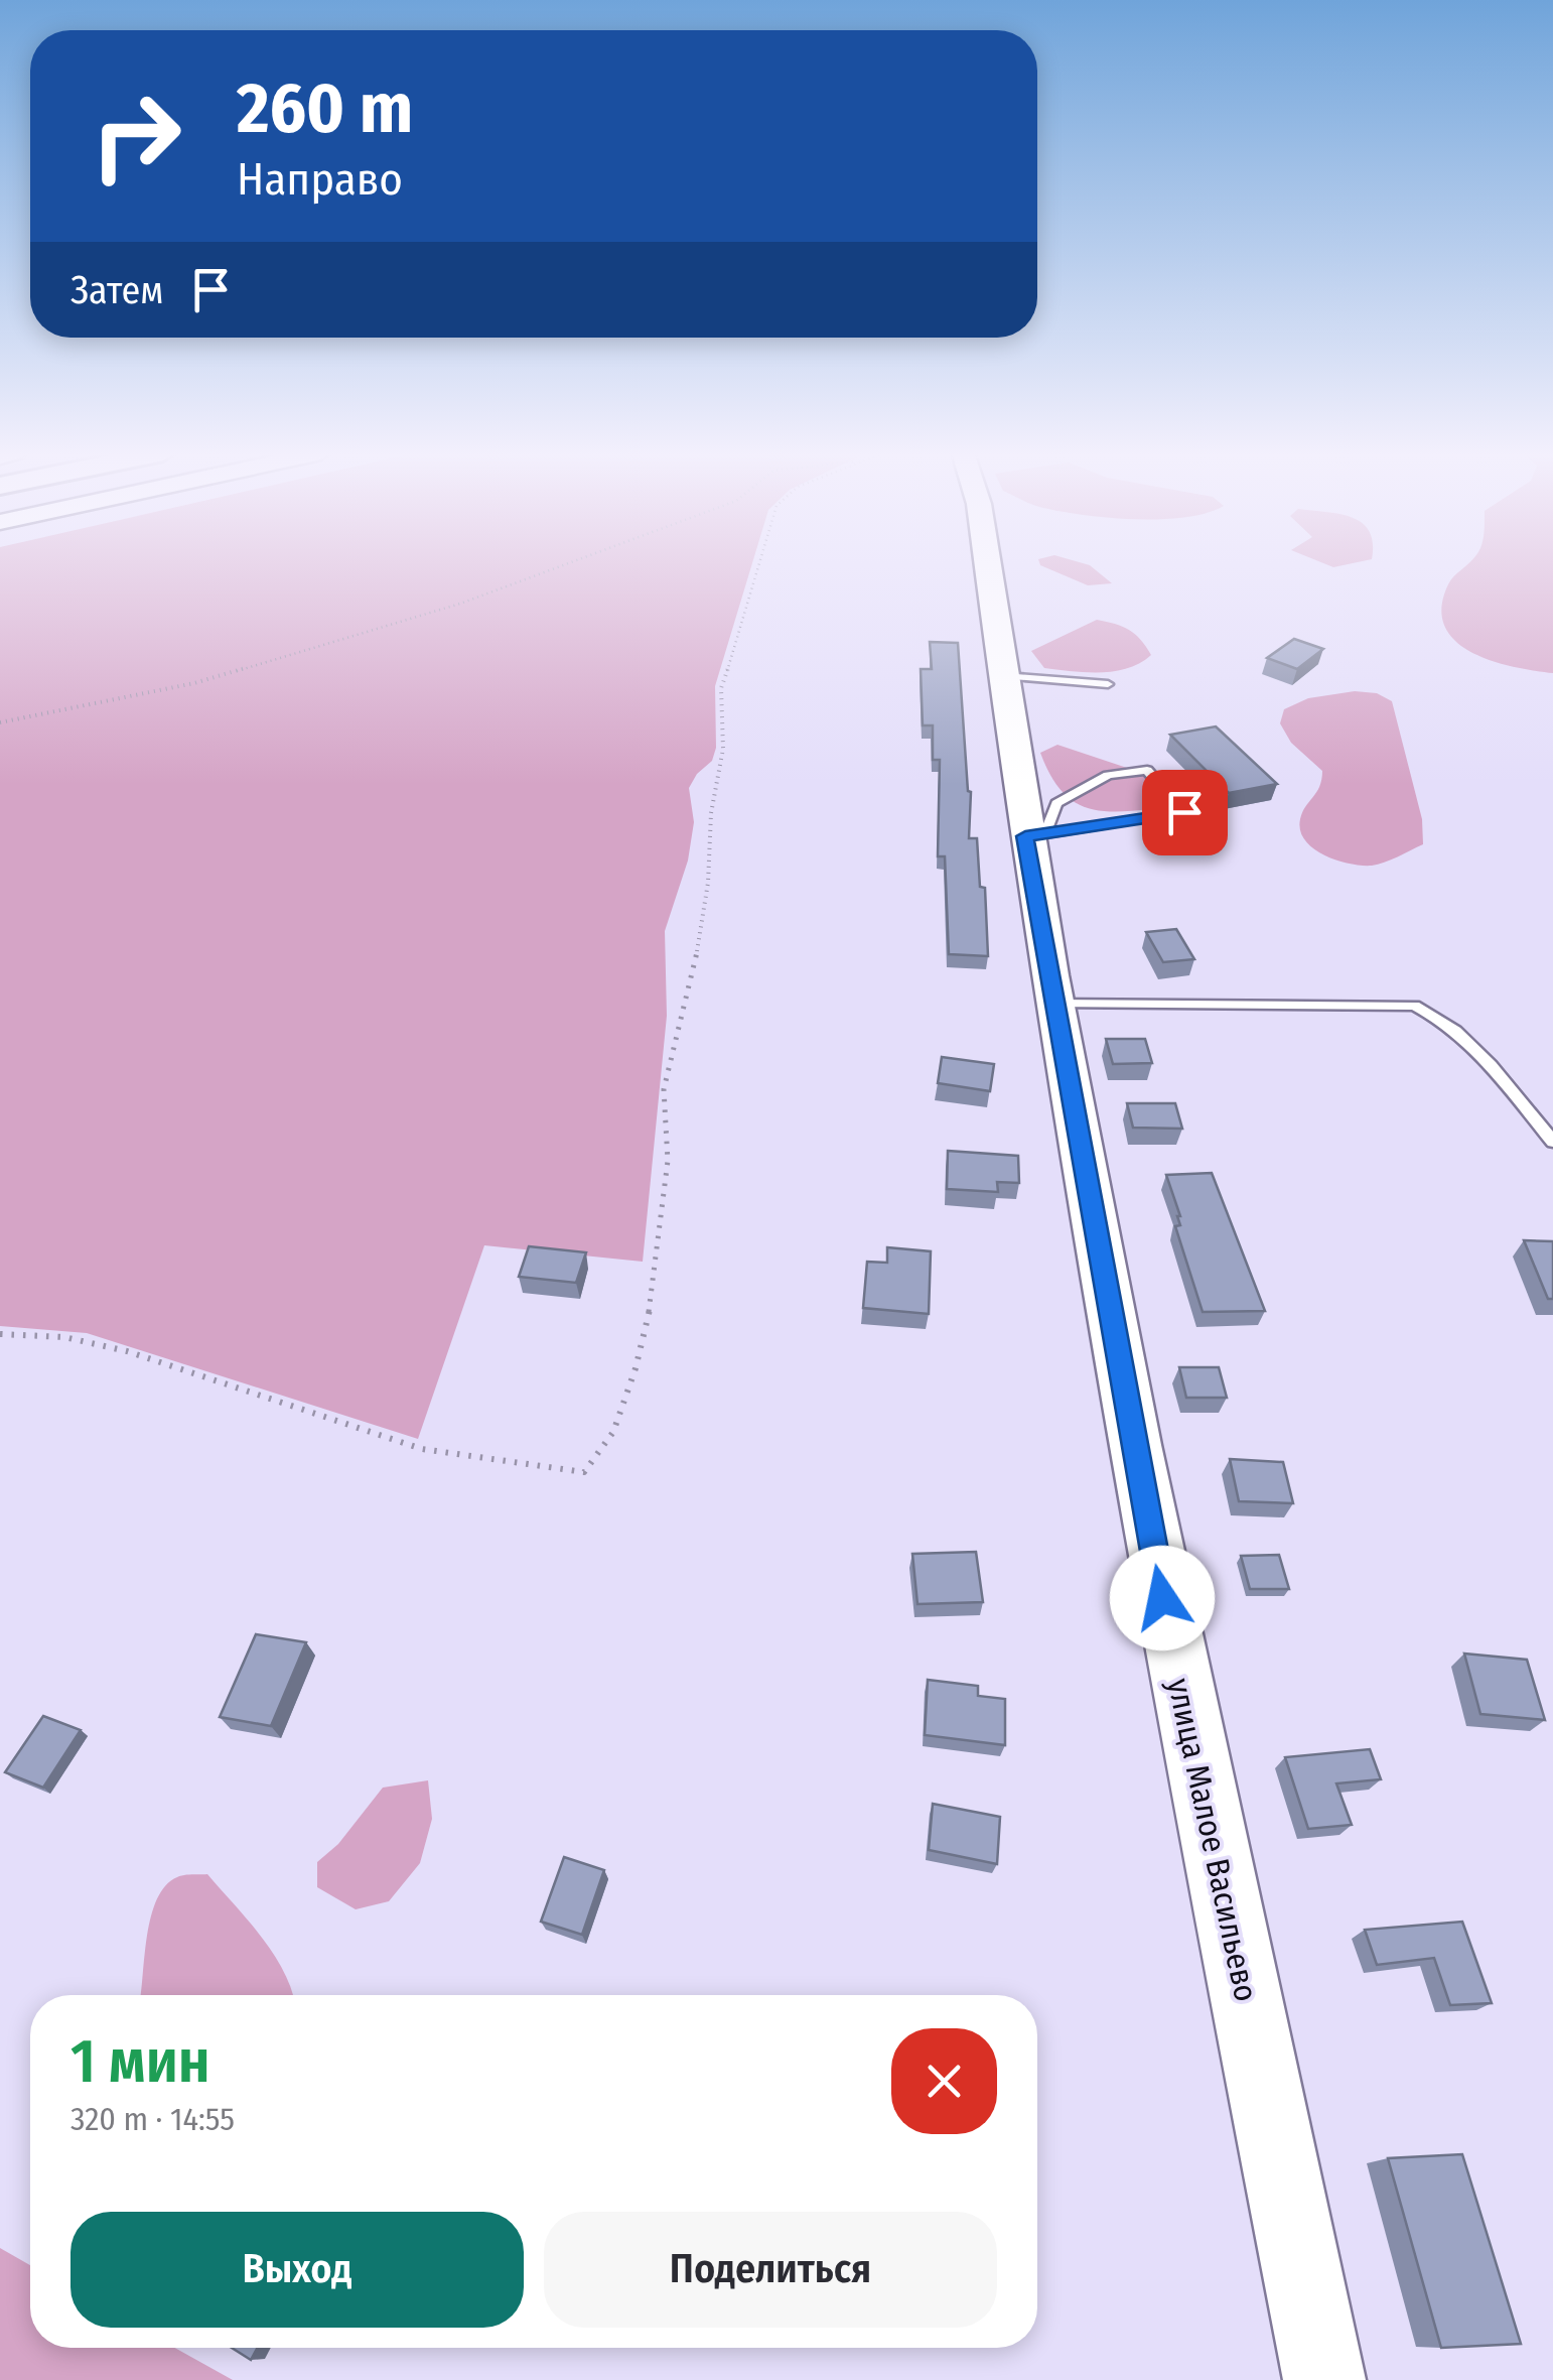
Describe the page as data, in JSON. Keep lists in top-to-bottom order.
{
  "streets": {
    "main road": ["улица Малое Васильево"]
  },
  "page": {
    "turn": ["260 m", "Направо"],
    "then": "Затем",
    "heading": ["1 мин", "320 m · 14:55"],
    "buttons": ["Выход", "Поделиться"]
  }
}
